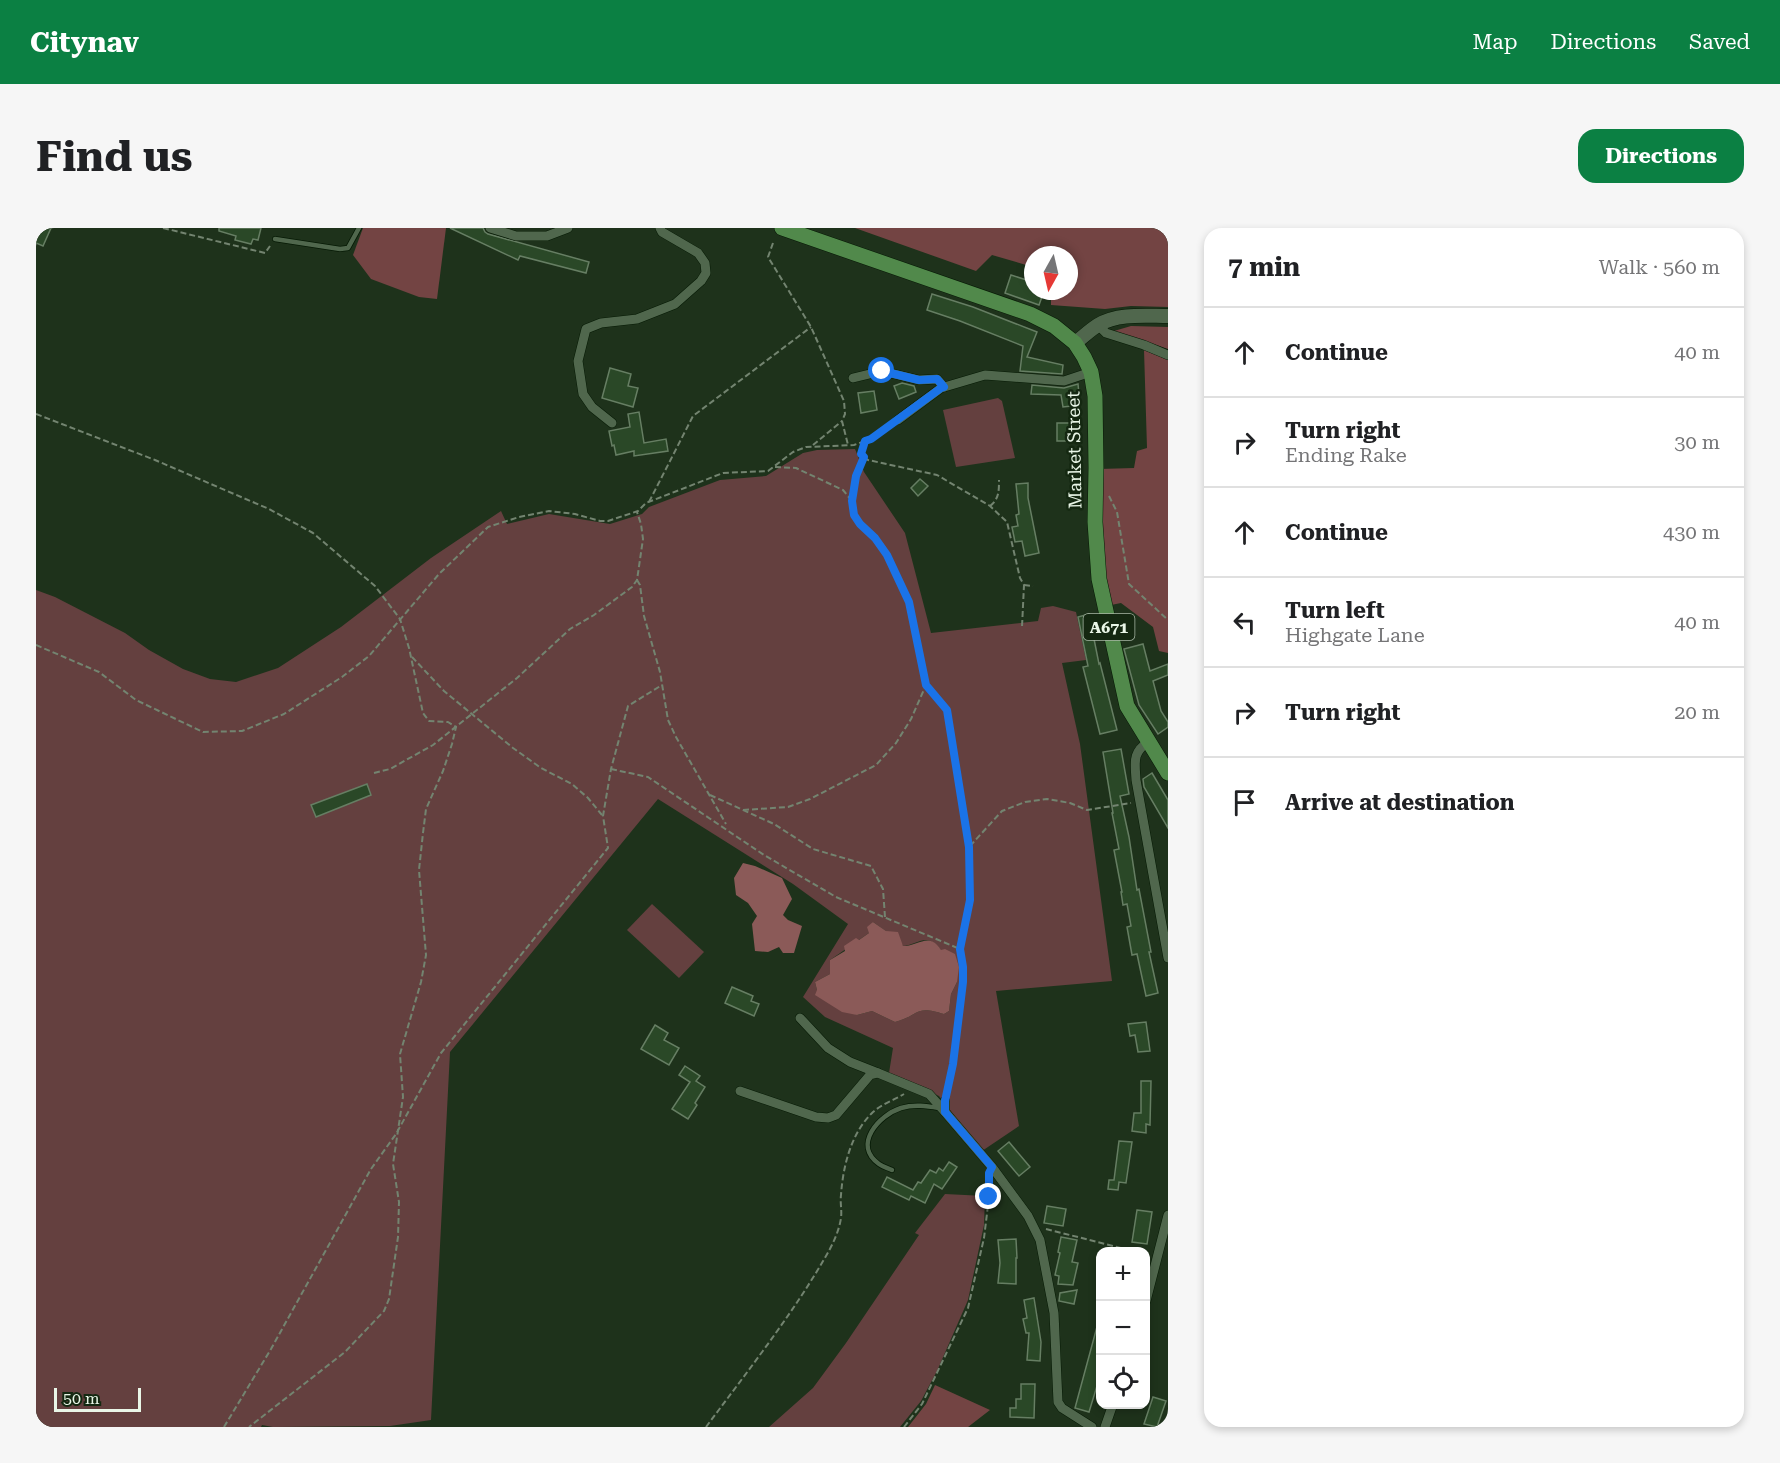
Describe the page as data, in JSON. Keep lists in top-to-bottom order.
{
  "streets": {
    "main road": ["Market Street", "A671"]
  },
  "crossings": [
    ["Market Street", "A671"]
  ],
  "scale_bar": "50 m",
  "north": "bottom",
  "page": {
    "header": "Citynav",
    "nav": ["Map", "Directions", "Saved"],
    "buttons": "Directions",
    "title": "Find us",
    "heading": ["7 min", "Walk · 560 m"],
    "list": [
      ["Continue", "40 m"],
      ["Turn right", "Ending Rake", "30 m"],
      ["Continue", "430 m"],
      ["Turn left", "Highgate Lane", "40 m"],
      ["Turn right", "20 m"],
      "Arrive at destination"
    ],
    "map_buttons": ["+", "−"],
    "scale": "50 m"
  }
}
